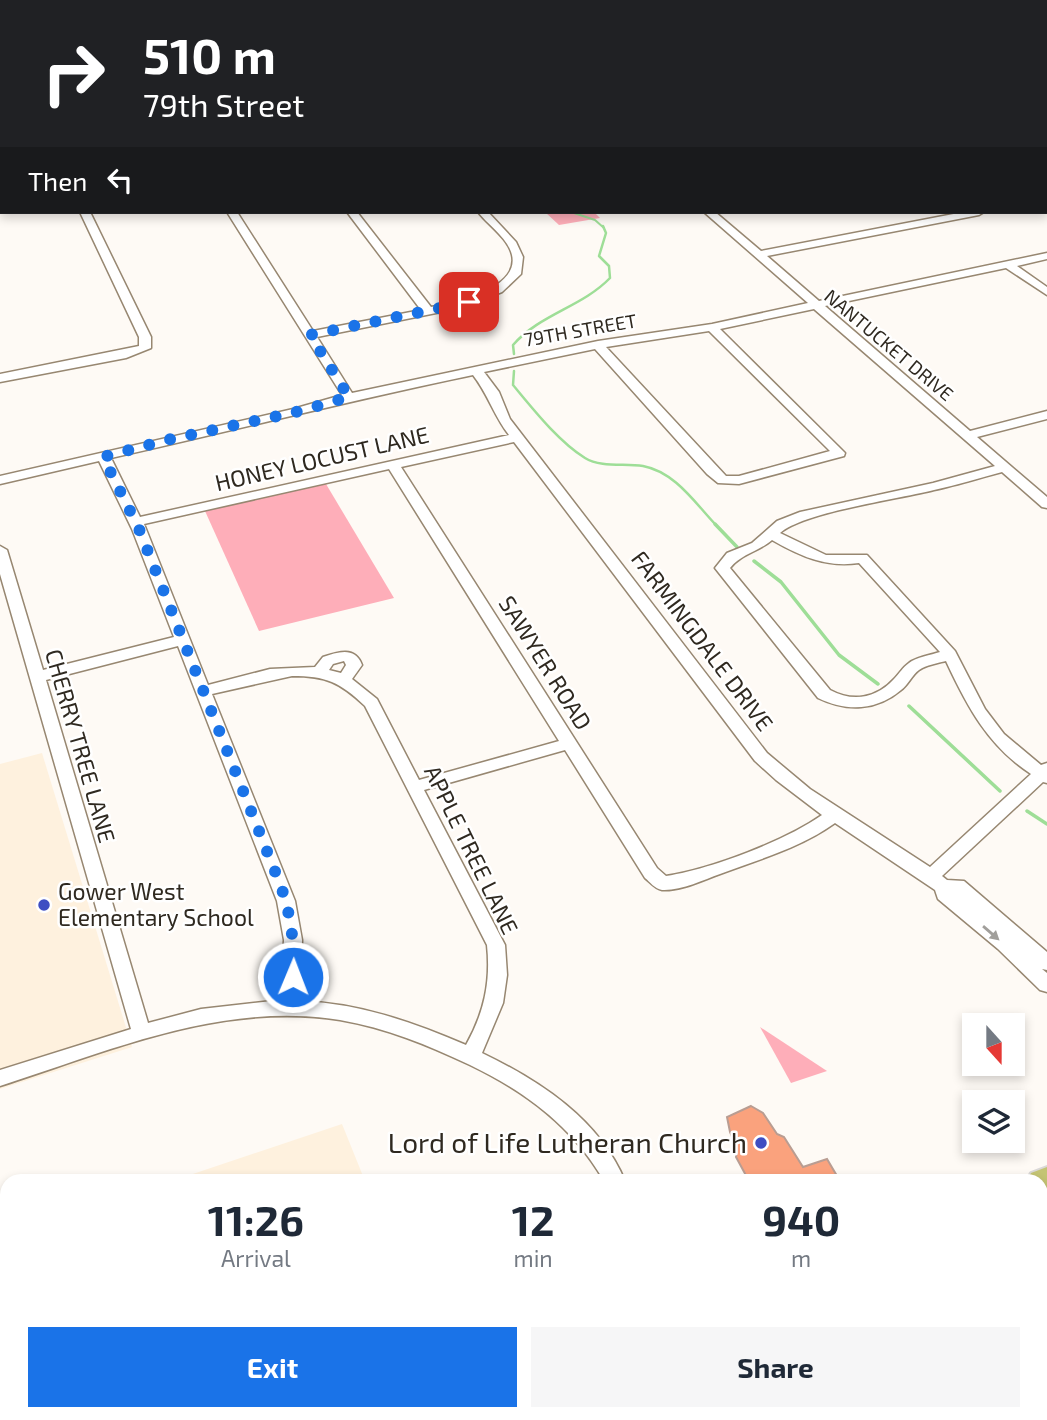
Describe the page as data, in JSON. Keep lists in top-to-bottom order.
{
  "streets": {
    "street": [
      "79TH STREET",
      "NANTUCKET DRIVE",
      "HONEY LOCUST LANE",
      "FARMINGDALE DRIVE",
      "SAWYER ROAD",
      "CHERRY TREE LANE",
      "APPLE TREE LANE"
    ]
  },
  "crossings": [
    ["79TH STREET", "NANTUCKET DRIVE"],
    ["79TH STREET", "FARMINGDALE DRIVE"],
    ["HONEY LOCUST LANE", "FARMINGDALE DRIVE"],
    ["HONEY LOCUST LANE", "SAWYER ROAD"],
    ["FARMINGDALE DRIVE", "SAWYER ROAD"]
  ],
  "places": ["Gower West Elementary School", "Lord of Life Lutheran Church"],
  "north": "bottom",
  "page": {
    "turn": ["510 m", "79th Street"],
    "then": "Then",
    "eta": [
      "11:26",
      "Arrival",
      "12",
      "min",
      "940",
      "m"
    ],
    "buttons": ["Exit", "Share"]
  }
}
